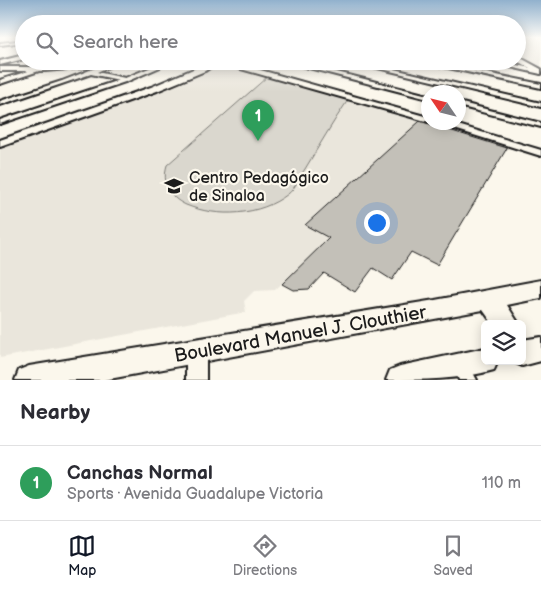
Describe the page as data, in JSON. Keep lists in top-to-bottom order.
{
  "streets": {
    "main road": ["Boulevard Manuel J. Clouthier"]
  },
  "places": {
    "school or university": ["Centro Pedagógico de Sinaloa"]
  },
  "north": "top left",
  "page": {
    "search": "Search here",
    "pins": "1",
    "heading": "Nearby",
    "list": [
      {
        "mark": "1",
        "name": "Canchas Normal",
        "note": "Sports · Avenida Guadalupe Victoria",
        "value": "110 m"
      }
    ],
    "nav": ["Map", "Directions", "Saved"]
  }
}
